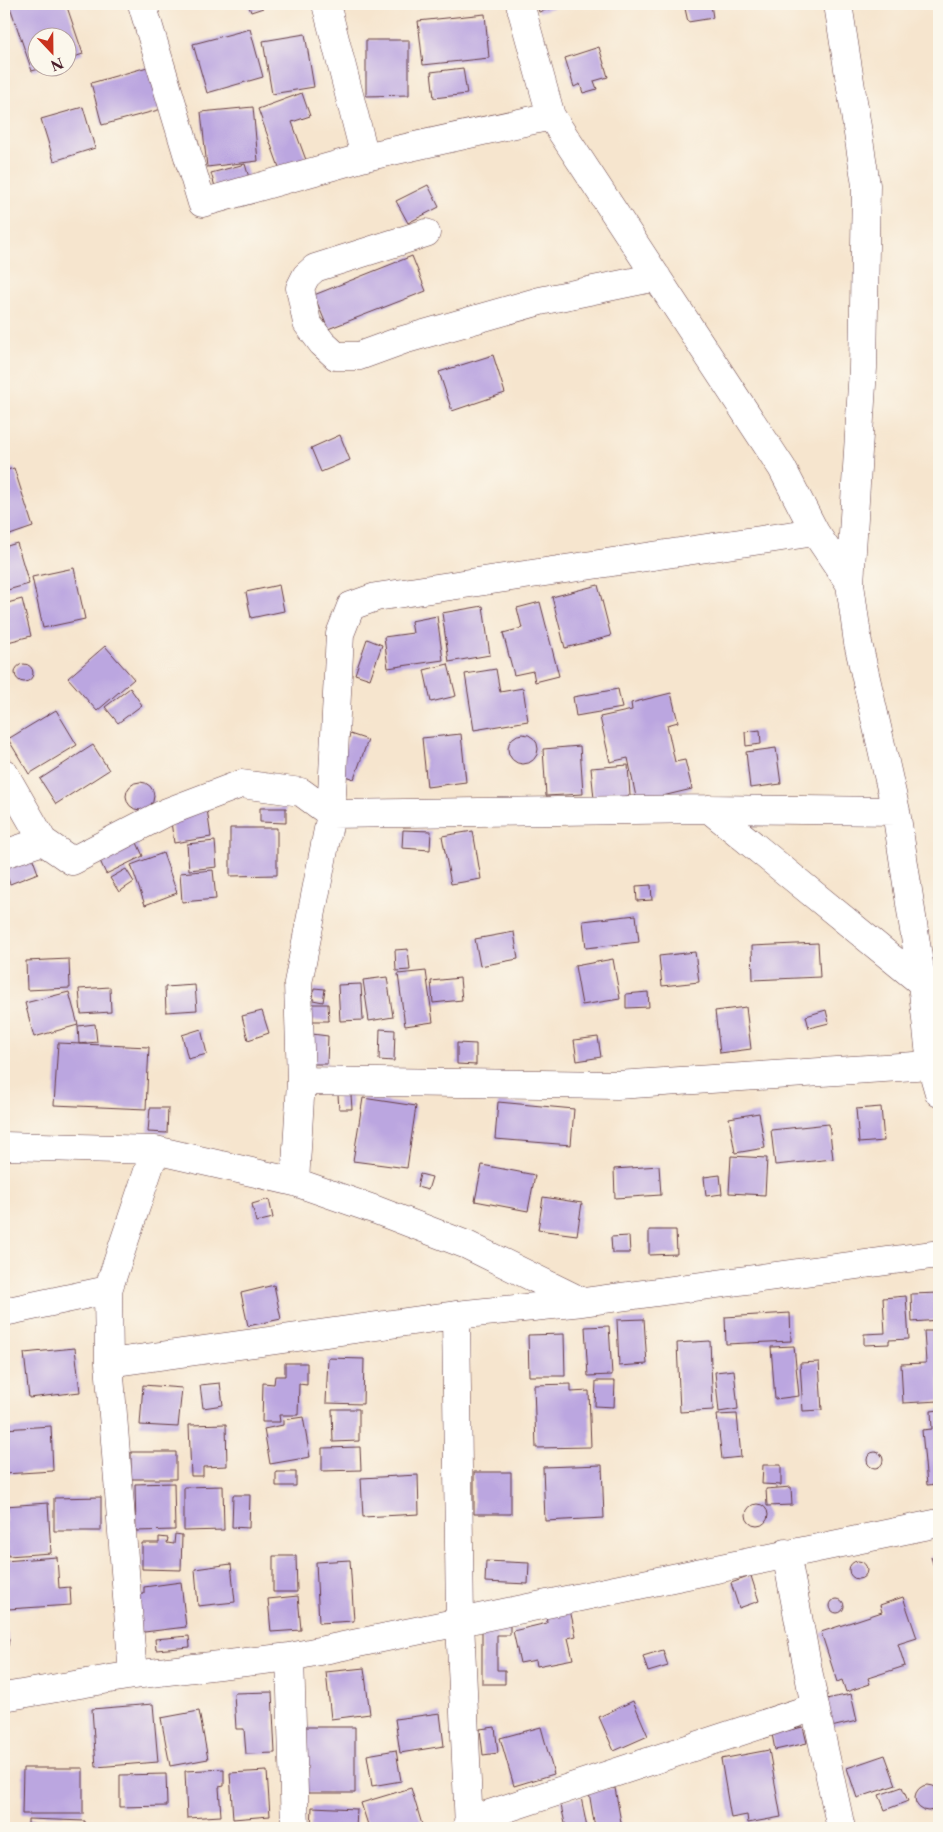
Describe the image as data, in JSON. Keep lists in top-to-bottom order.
{
  "north": "bottom"
}
